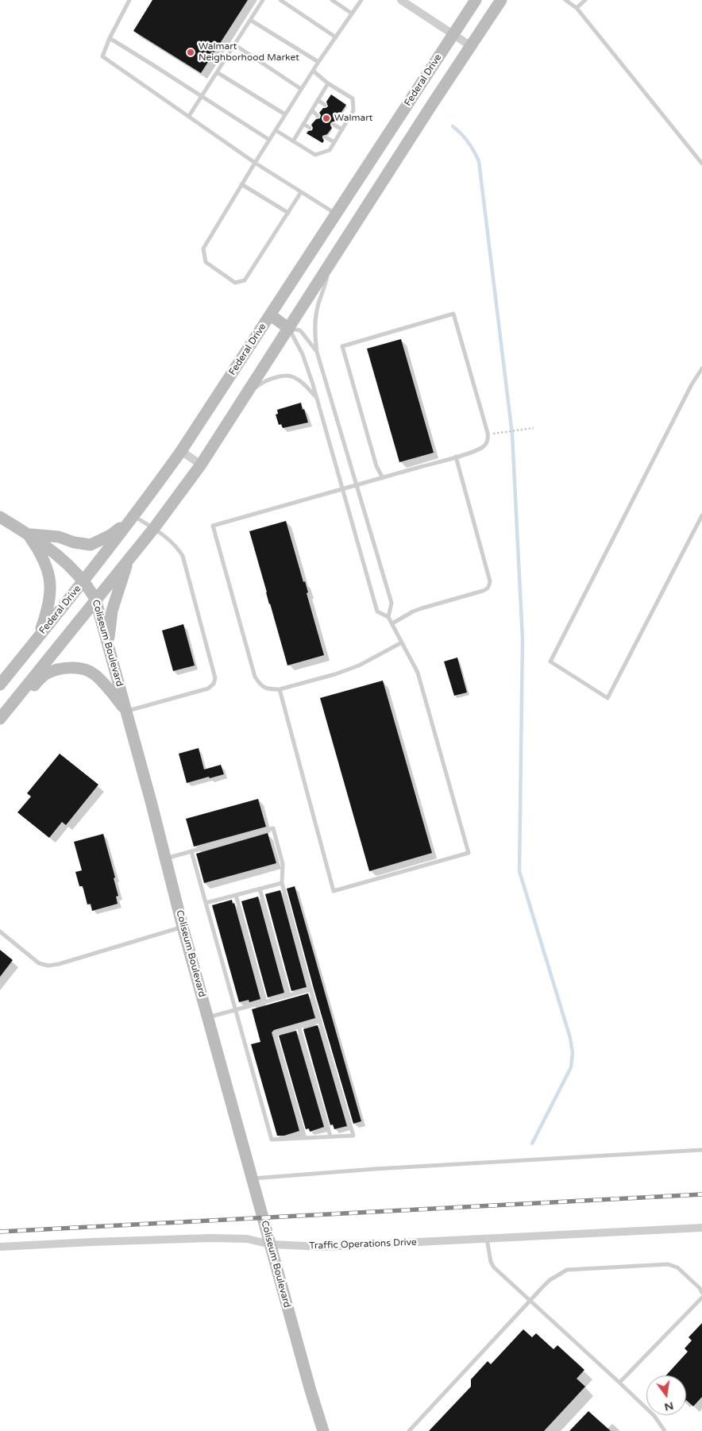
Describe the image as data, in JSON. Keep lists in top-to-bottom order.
{
  "streets": {
    "main road": ["Federal Drive", "Coliseum Boulevard"],
    "street": ["Traffic Operations Drive"]
  },
  "crossings": [
    ["Federal Drive", "Coliseum Boulevard"],
    ["Coliseum Boulevard", "Traffic Operations Drive"]
  ],
  "places": ["Walmart Neighborhood Market", "Walmart"],
  "north": "bottom"
}
